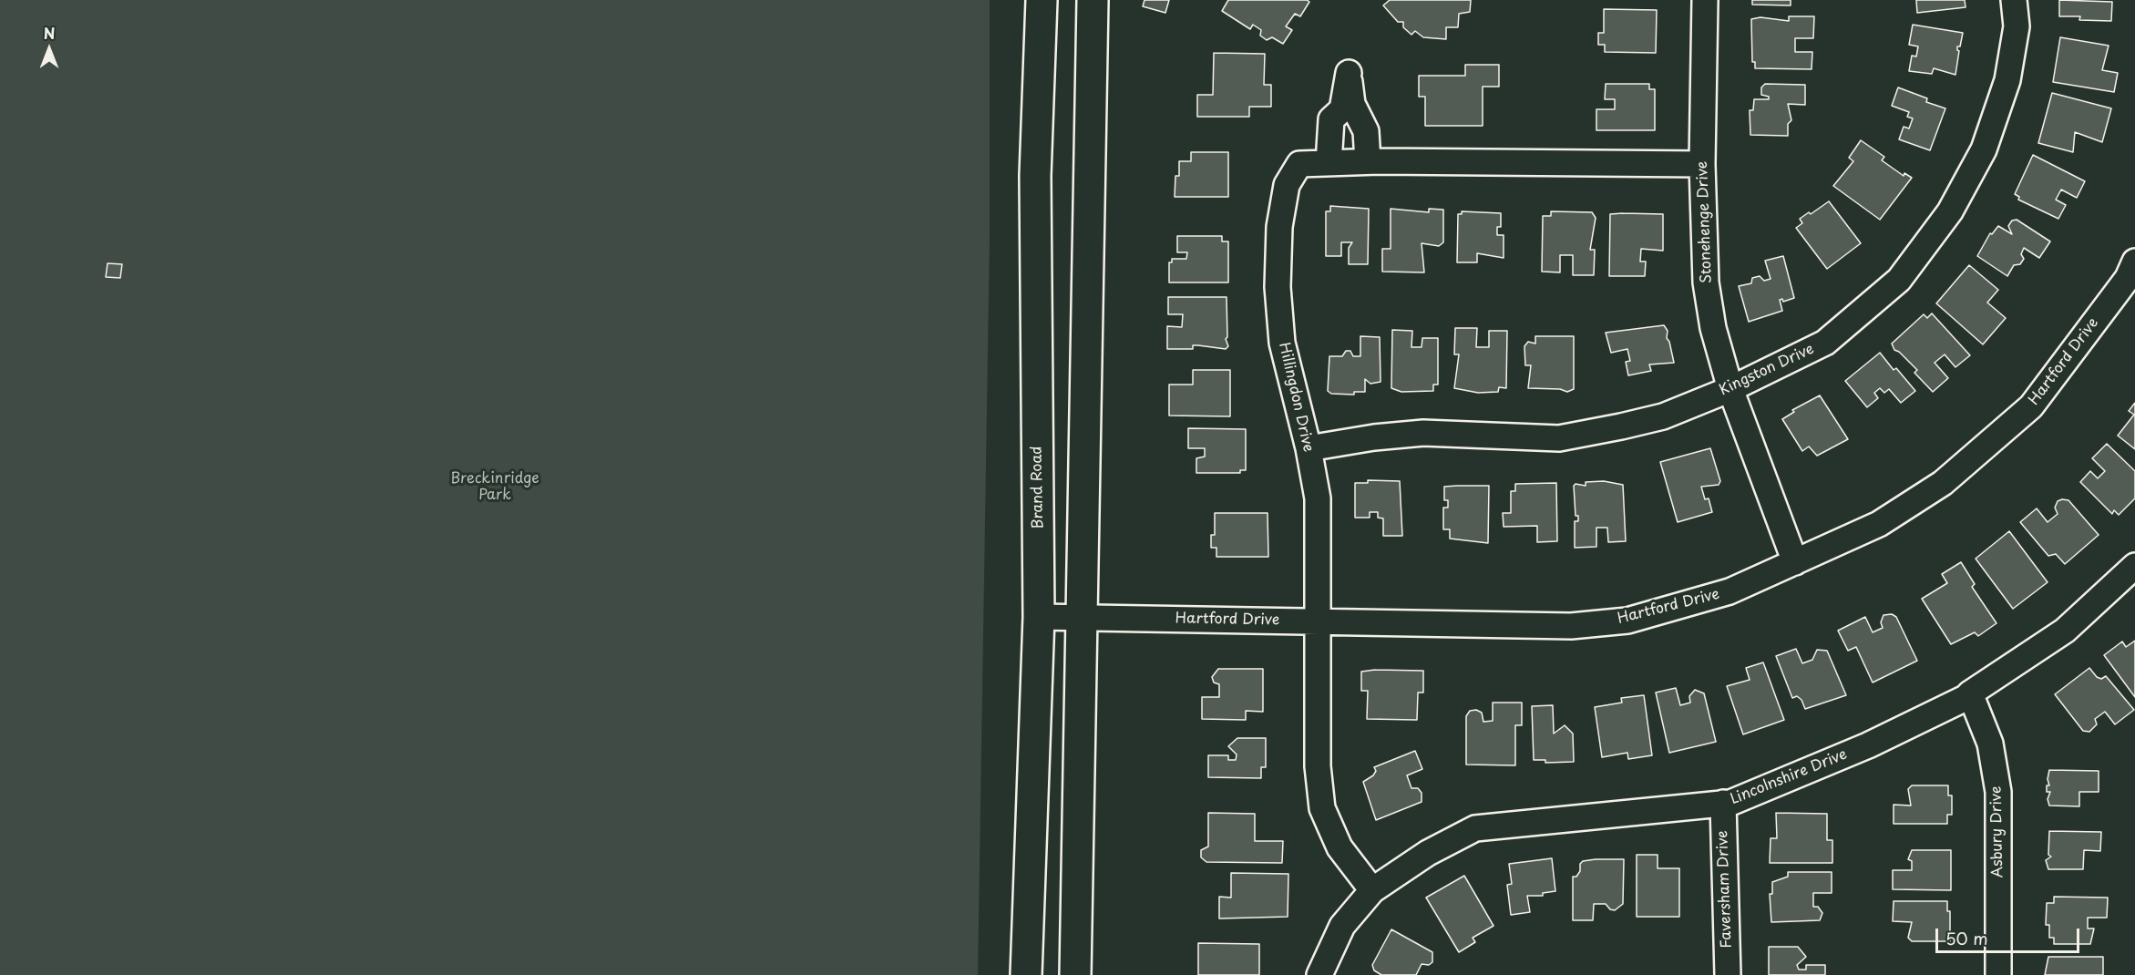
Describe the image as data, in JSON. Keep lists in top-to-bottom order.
{
  "streets": {
    "main road": ["Brand Road"],
    "street": [
      "Stonehenge Drive",
      "Hartford Drive",
      "Kingston Drive",
      "Hillingdon Drive",
      "Lincolnshire Drive",
      "Asbury Drive",
      "Faversham Drive"
    ]
  },
  "crossings": [
    ["Stonehenge Drive", "Hartford Drive"],
    ["Stonehenge Drive", "Kingston Drive"],
    ["Stonehenge Drive", "Hillingdon Drive"],
    ["Hartford Drive", "Hillingdon Drive"],
    ["Hartford Drive", "Brand Road"],
    ["Kingston Drive", "Hillingdon Drive"],
    ["Hillingdon Drive", "Lincolnshire Drive"],
    ["Lincolnshire Drive", "Asbury Drive"],
    ["Lincolnshire Drive", "Faversham Drive"]
  ],
  "parks": ["Breckinridge Park"],
  "scale_bar": "50 m",
  "north": "top"
}
